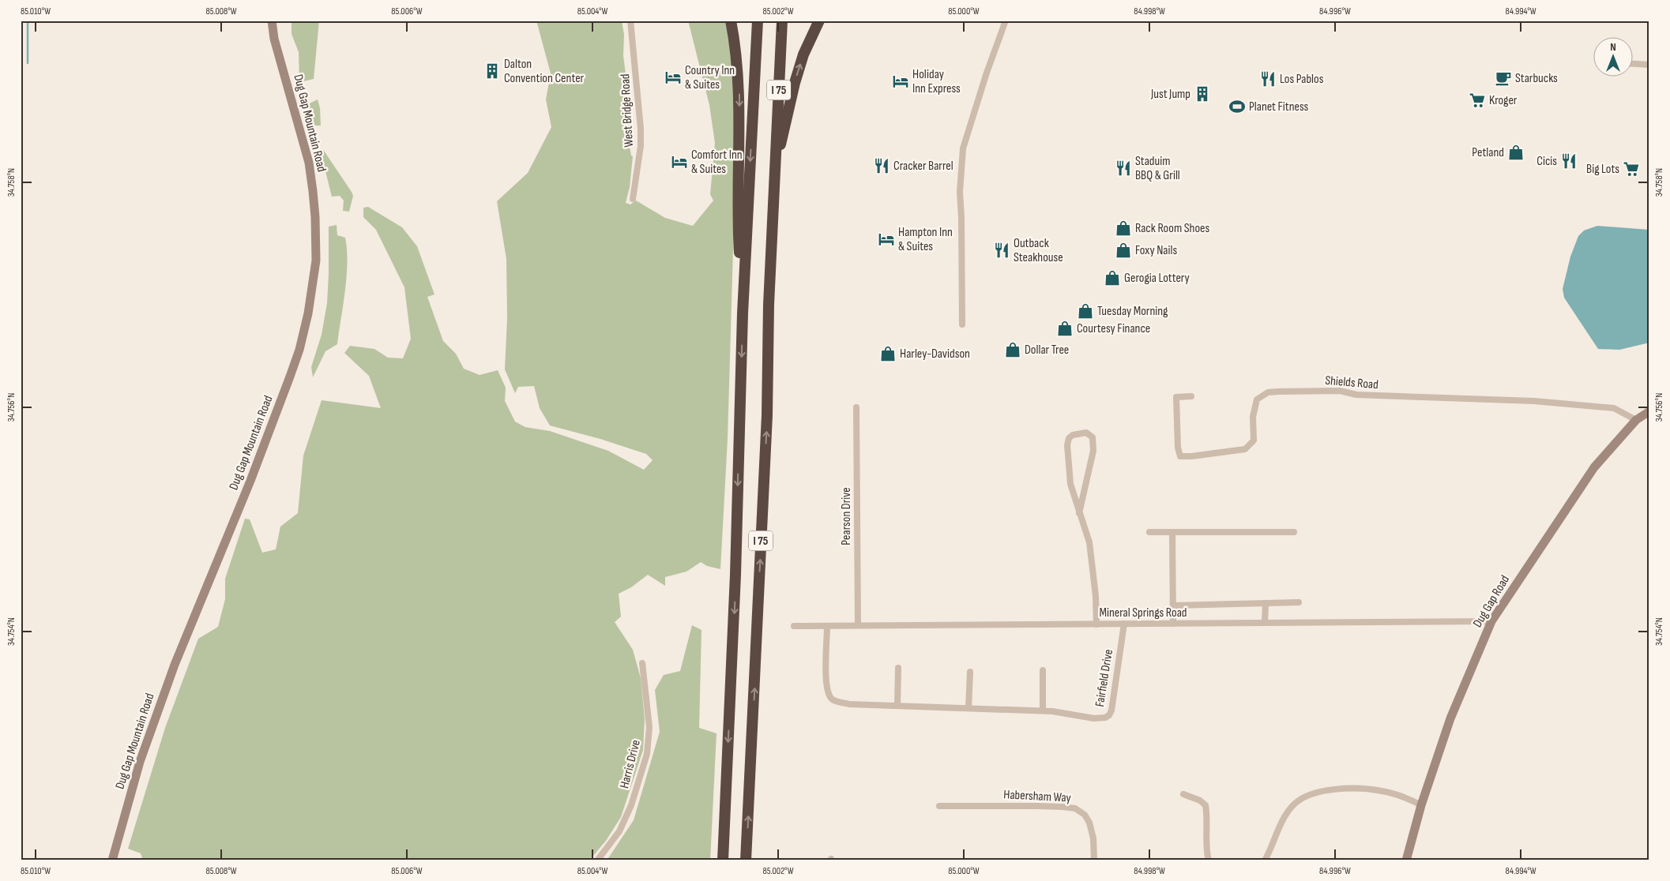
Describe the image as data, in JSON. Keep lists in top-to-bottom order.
{
  "streets": {
    "highway": ["I 75"],
    "street": [
      "West Bridge Road",
      "Dug Gap Mountain Road",
      "Shields Road",
      "Pearson Drive",
      "Dug Gap Road",
      "Mineral Springs Road",
      "Fairfield Drive",
      "Harris Drive",
      "Habersham Way"
    ]
  },
  "crossings": [
    ["Shields Road", "Dug Gap Road"],
    ["Pearson Drive", "Mineral Springs Road"],
    ["Dug Gap Road", "Mineral Springs Road"],
    ["Mineral Springs Road", "Fairfield Drive"]
  ],
  "places": {
    "building": ["Dalton Convention Center", "Just Jump"],
    "hotel": [
      "Country Inn & Suites",
      "Holiday Inn Express",
      "Comfort Inn & Suites",
      "Hampton Inn & Suites"
    ],
    "cafe": ["Starbucks"],
    "restaurant": [
      "Los Pablos",
      "Cicis",
      "Cracker Barrel",
      "Staduim BBQ & Grill",
      "Outback Steakhouse"
    ],
    "supermarket": ["Kroger", "Big Lots"],
    "sports": ["Planet Fitness"],
    "shop": [
      "Petland",
      "Rack Room Shoes",
      "Foxy Nails",
      "Gerogia Lottery",
      "Tuesday Morning",
      "Courtesy Finance",
      "Dollar Tree",
      "Harley-Davidson"
    ]
  },
  "north": "top",
  "coordinates": [
    "85.010°W",
    "85.008°W",
    "85.006°W",
    "85.004°W",
    "85.002°W",
    "85.000°W",
    "84.998°W",
    "84.996°W",
    "84.994°W",
    "34.758°N",
    "34.756°N",
    "34.754°N"
  ]
}
